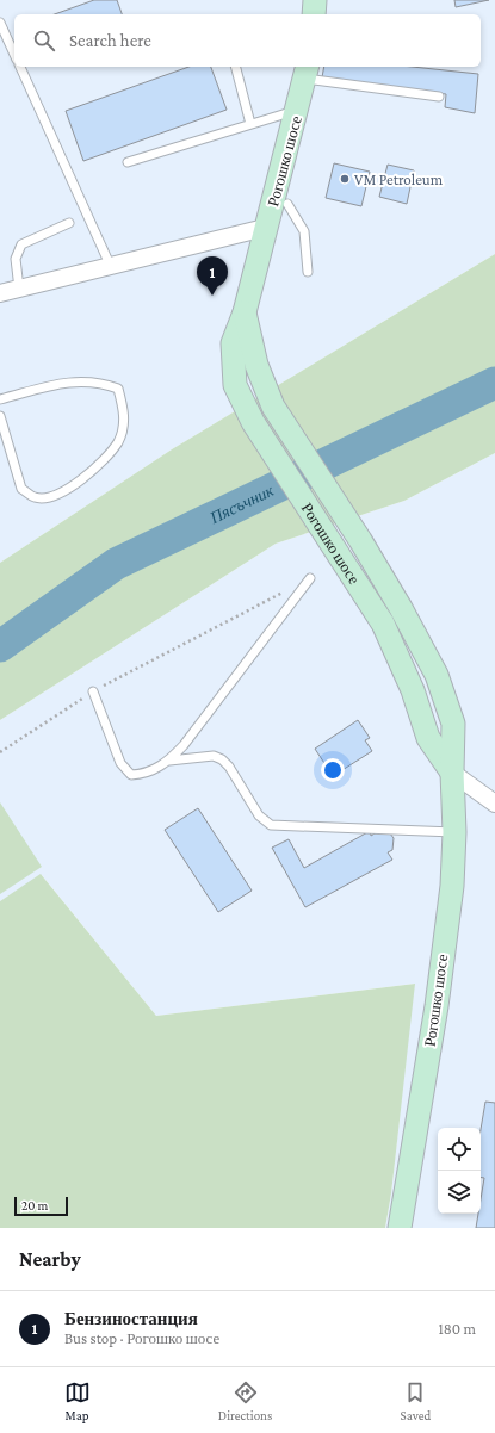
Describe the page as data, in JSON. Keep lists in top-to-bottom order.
{
  "streets": {
    "main road": ["Рогошко шосе"]
  },
  "water": ["Пясъчник"],
  "places": ["VM Petroleum"],
  "scale_bar": "20 m",
  "page": {
    "search": "Search here",
    "pins": "1",
    "scale": "20 m",
    "heading": "Nearby",
    "list": [
      {
        "mark": "1",
        "name": "Бензиностанция",
        "note": "Bus stop · Рогошко шосе",
        "value": "180 m"
      }
    ],
    "nav": ["Map", "Directions", "Saved"]
  }
}
